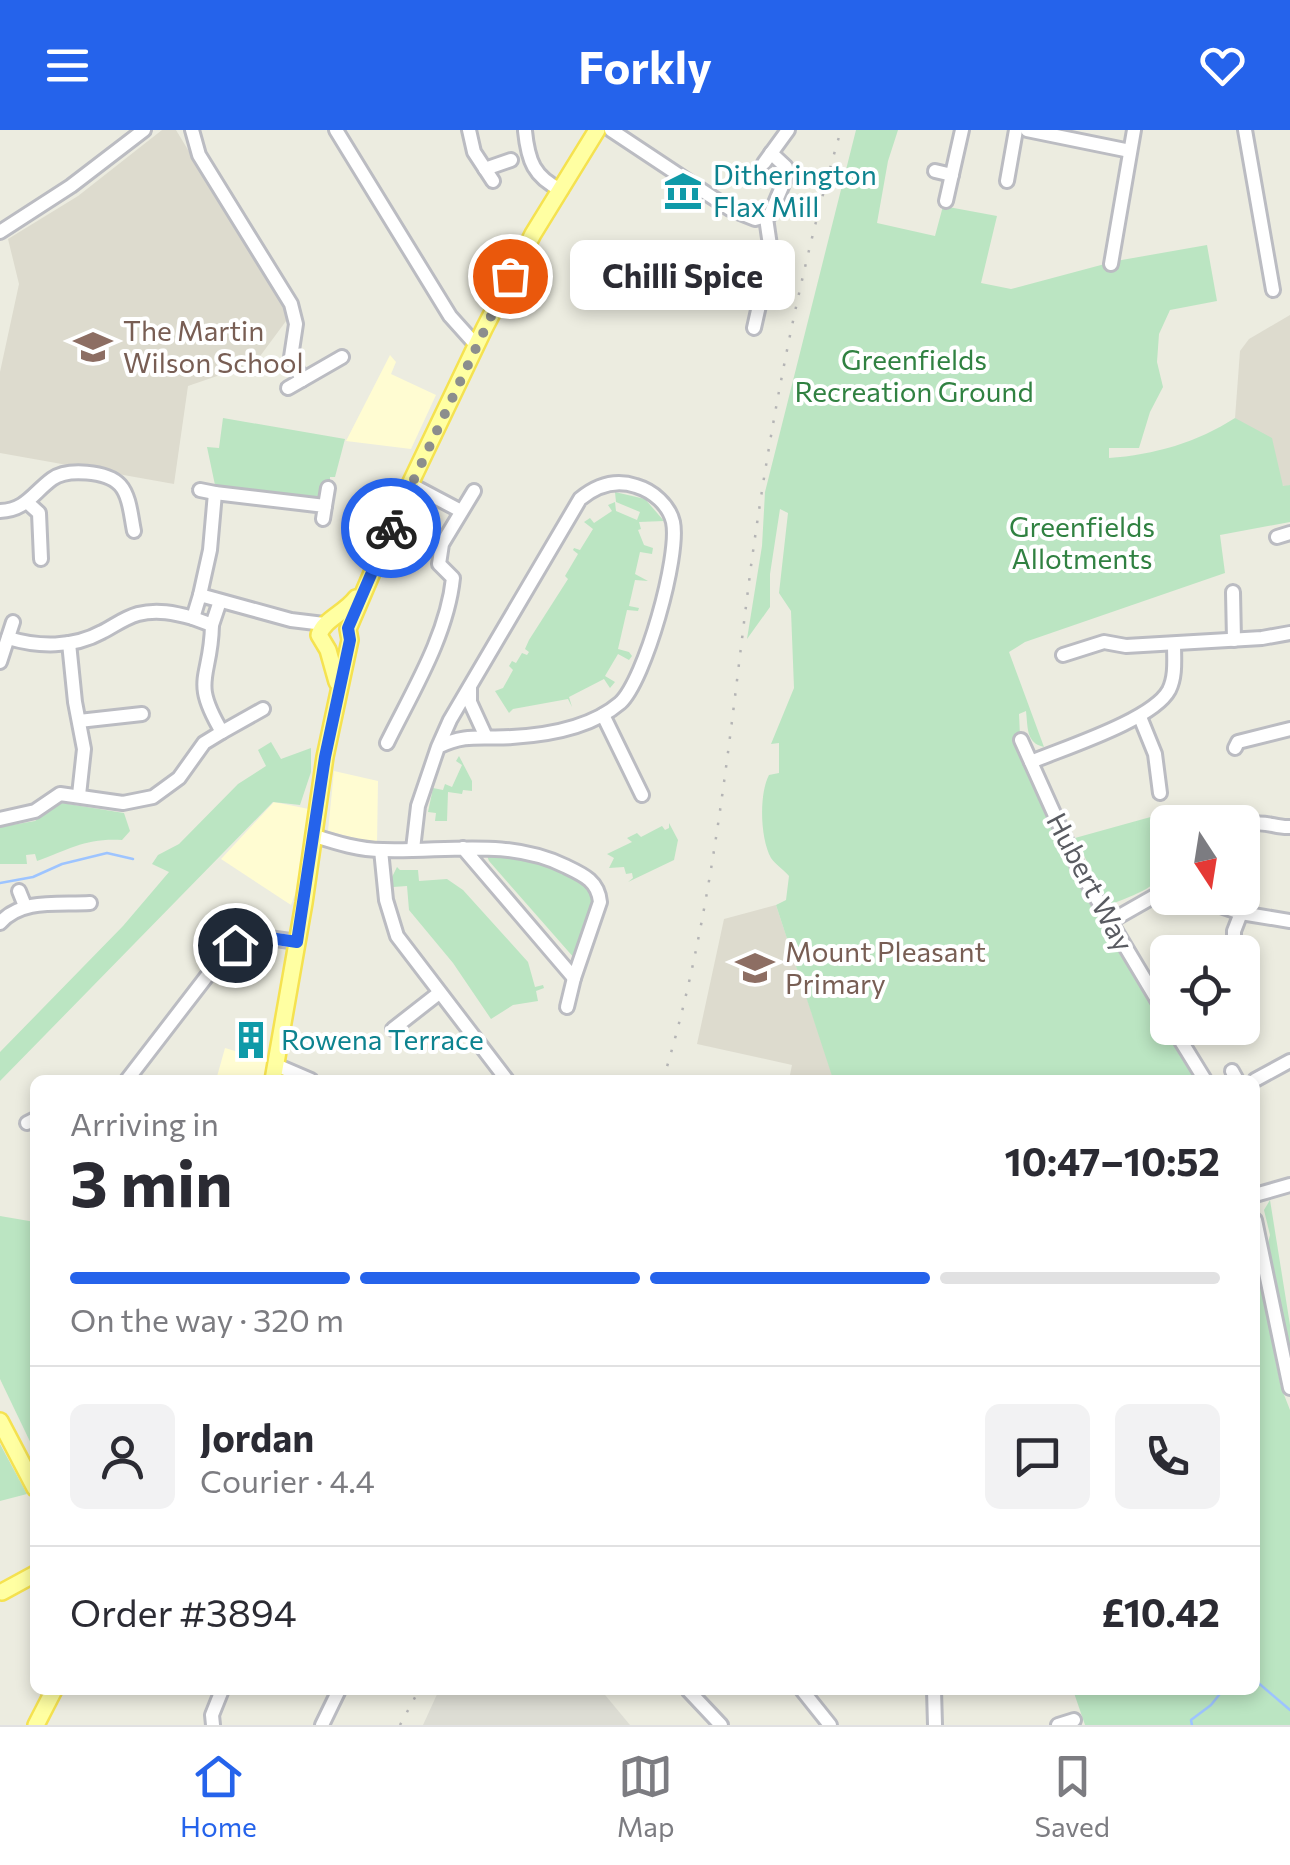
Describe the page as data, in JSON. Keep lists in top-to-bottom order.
{
  "streets": {
    "street": ["Hubert Way"]
  },
  "parks": ["Greenfields Recreation Ground", "Greenfields Allotments"],
  "places": {
    "museum": ["Ditherington Flax Mill"],
    "other": ["Chilli Spice"],
    "school or university": ["The Martin Wilson School", "Mount Pleasant Primary"],
    "building": ["Rowena Terrace"]
  },
  "north": "bottom",
  "page": {
    "header": "Forkly",
    "bubble": "Chilli Spice",
    "heading": ["3 min", "Arriving in", "10:47–10:52"],
    "panel": [
      "Jordan",
      "Courier · 4.4",
      "Order #3894",
      "£10.42"
    ],
    "bar": "On the way · 320 m",
    "tabs": ["Home", "Map", "Saved"]
  }
}
